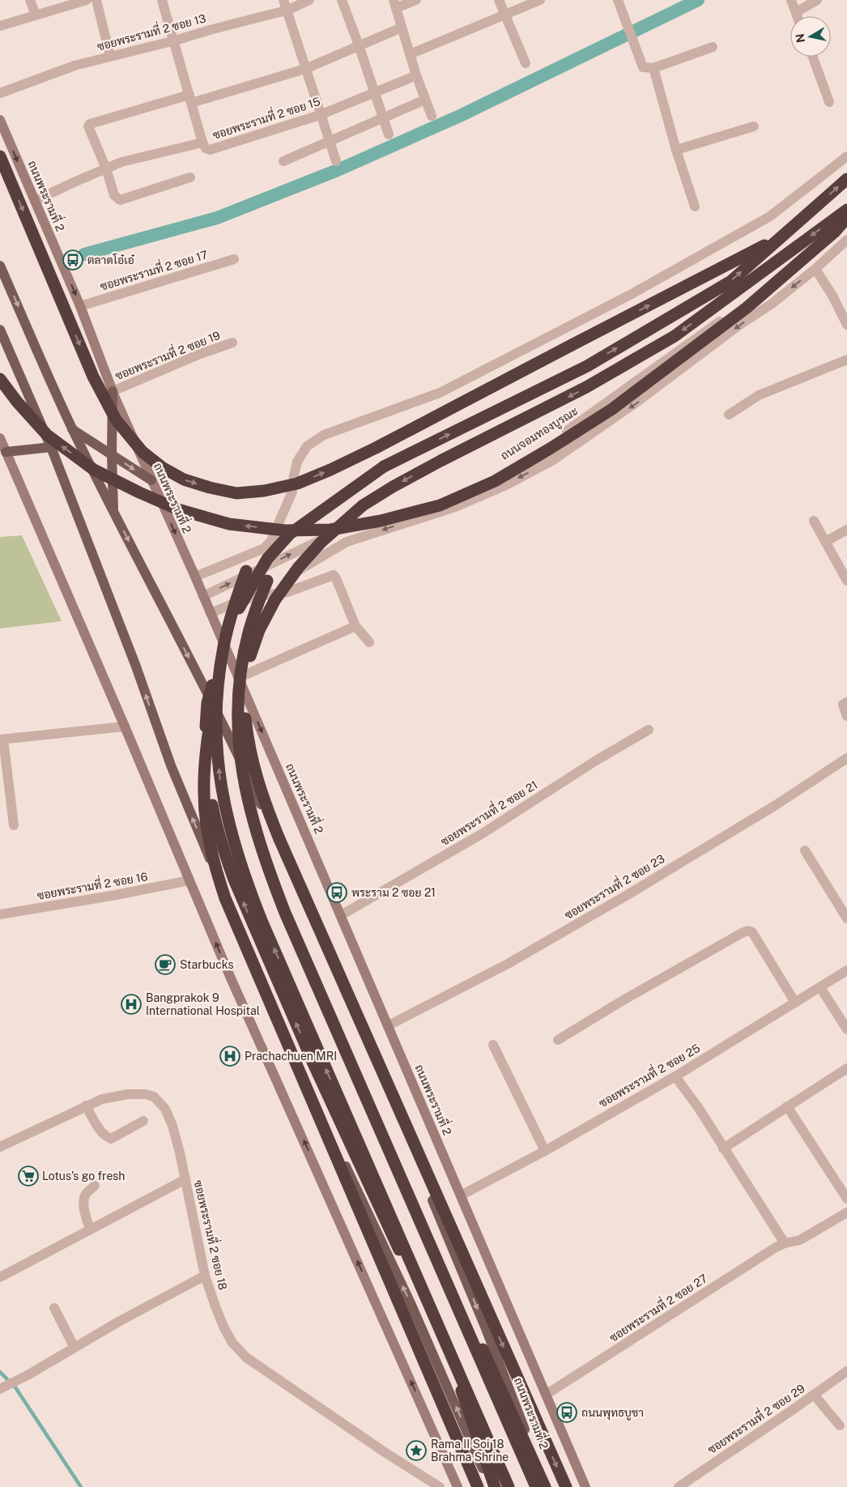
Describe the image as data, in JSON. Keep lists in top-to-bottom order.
{
  "streets": {
    "main road": ["ถนนพระรามที่ 2"],
    "street": [
      "ซอยพระรามที่ 2 ซอย 13",
      "ซอยพระรามที่ 2 ซอย 15",
      "ซอยพระรามที่ 2 ซอย 17",
      "ซอยพระรามที่ 2 ซอย 19",
      "ถนนจอมทองบูรณะ",
      "ซอยพระรามที่ 2 ซอย 21",
      "ซอยพระรามที่ 2 ซอย 16",
      "ซอยพระรามที่ 2 ซอย 23",
      "ซอยพระรามที่ 2 ซอย 25",
      "ซอยพระรามที่ 2 ซอย 18",
      "ซอยพระรามที่ 2 ซอย 27",
      "ซอยพระรามที่ 2 ซอย 29"
    ]
  },
  "crossings": [
    ["ซอยพระรามที่ 2 ซอย 15", "ถนนพระรามที่ 2"],
    ["ถนนพระรามที่ 2", "ซอยพระรามที่ 2 ซอย 17"],
    ["ถนนพระรามที่ 2", "ซอยพระรามที่ 2 ซอย 19"],
    ["ถนนพระรามที่ 2", "ถนนจอมทองบูรณะ"],
    ["ถนนพระรามที่ 2", "ซอยพระรามที่ 2 ซอย 21"],
    ["ถนนพระรามที่ 2", "ซอยพระรามที่ 2 ซอย 23"],
    ["ถนนพระรามที่ 2", "ซอยพระรามที่ 2 ซอย 25"],
    ["ถนนพระรามที่ 2", "ซอยพระรามที่ 2 ซอย 27"]
  ],
  "places": {
    "bus stop": ["ตลาดโอ๋เอ๋", "พระราม 2 ซอย 21", "ถนนพุทธบูชา"],
    "cafe": ["Starbucks"],
    "hospital": ["Bangprakok 9 International Hospital", "Prachachuen MRI"],
    "supermarket": ["Lotus's go fresh"],
    "place": ["Rama II Soi 18 Brahma Shrine"]
  },
  "north": "left"
}
